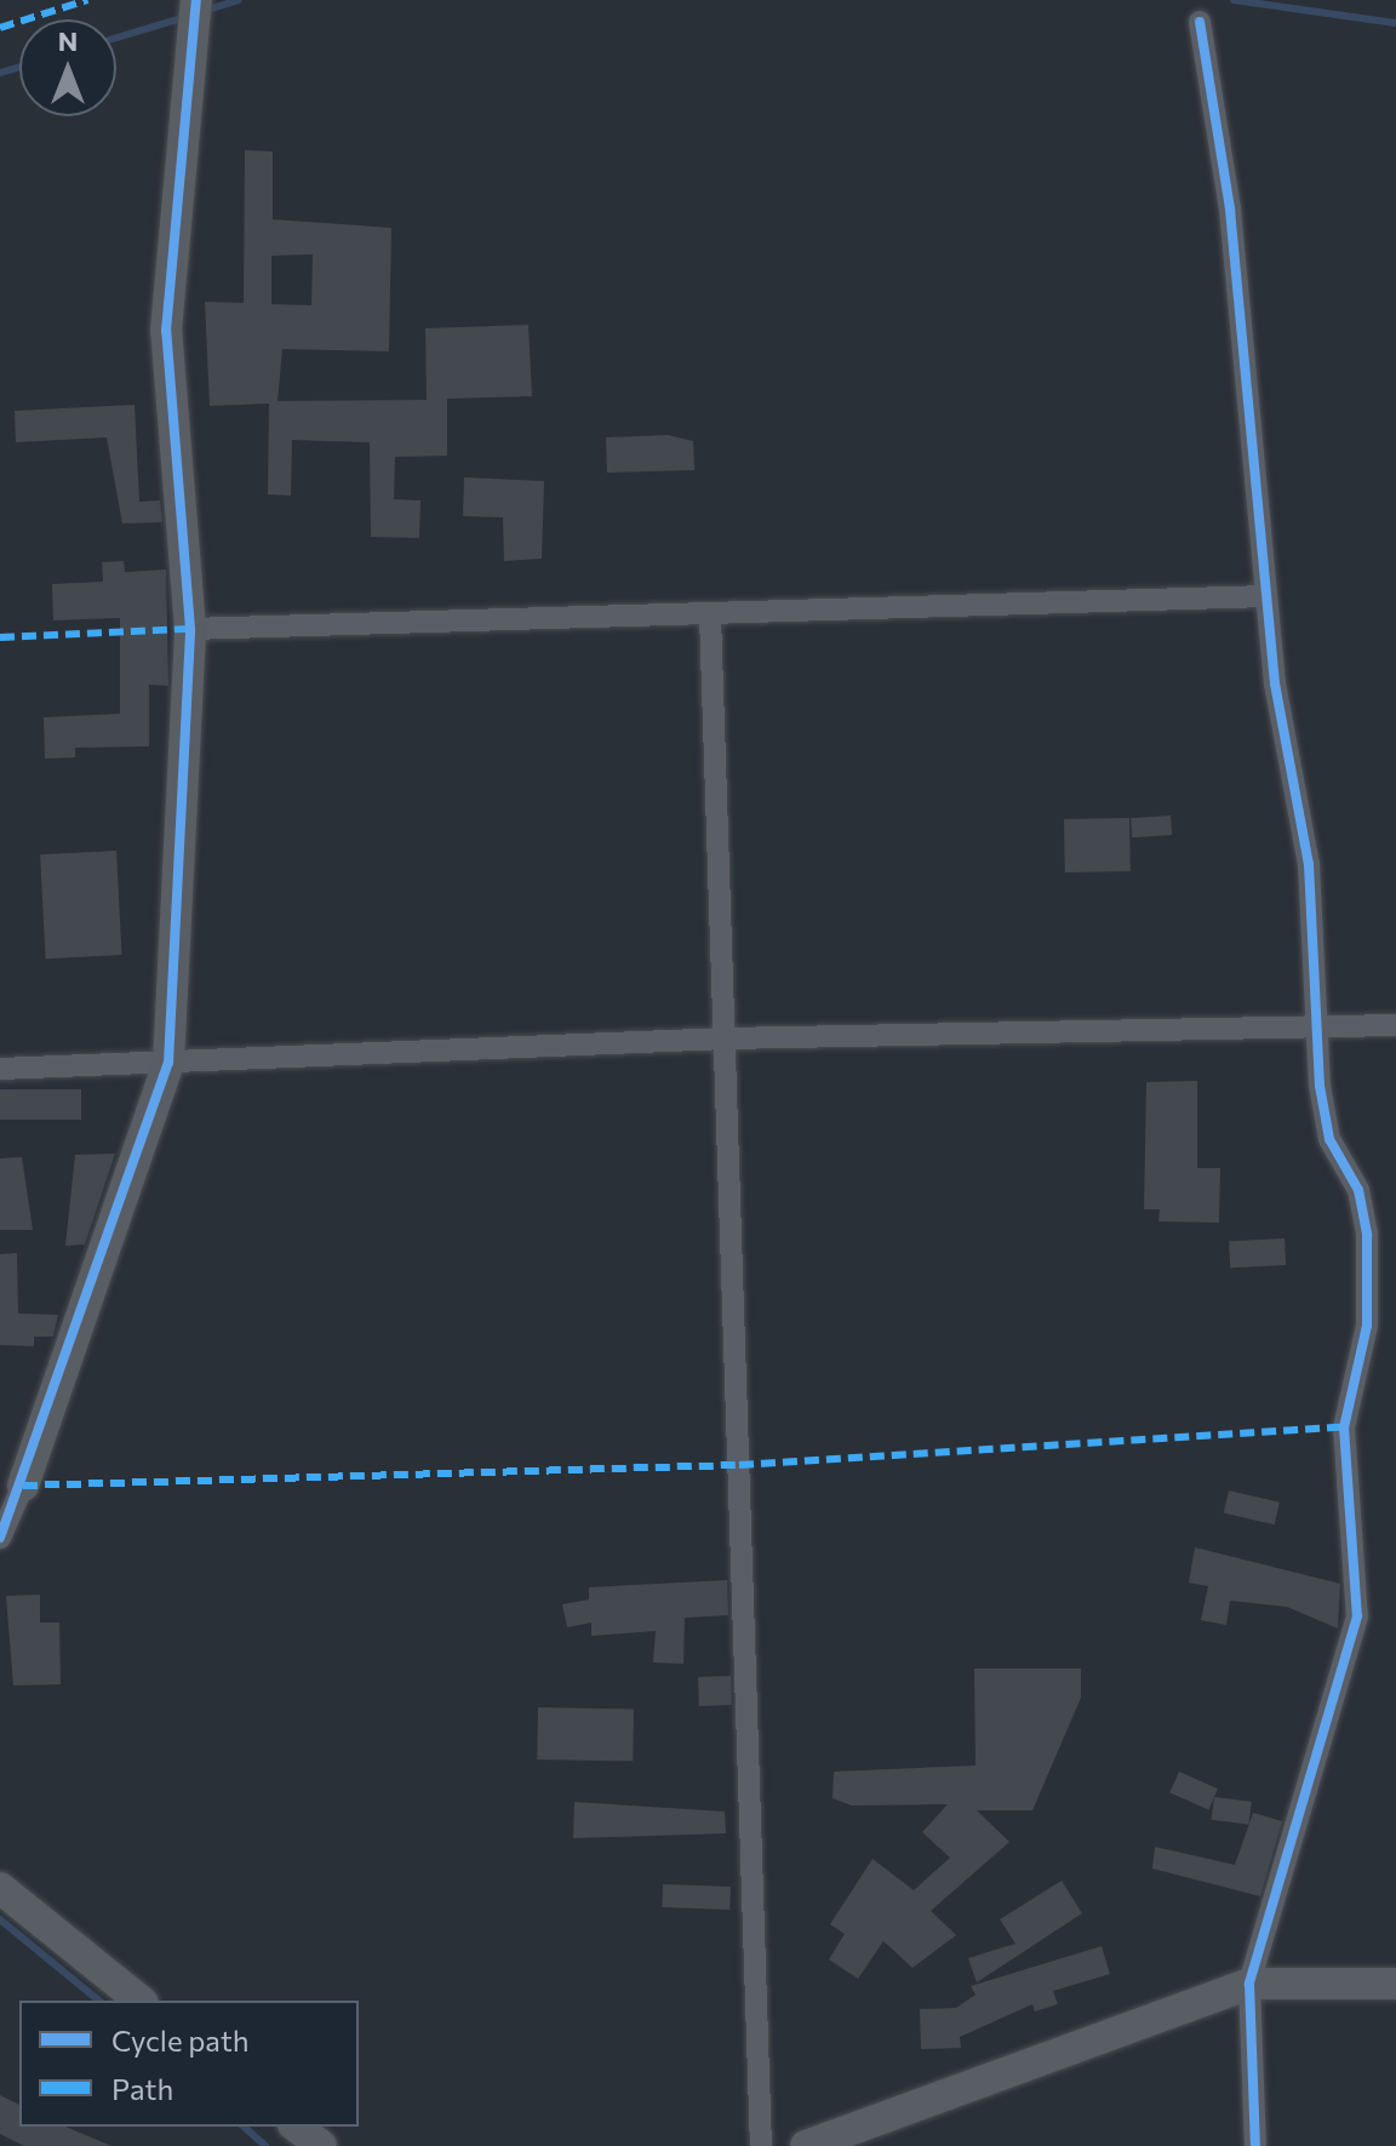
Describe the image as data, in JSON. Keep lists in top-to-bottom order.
{
  "legend": ["Cycle path", "Path"],
  "north": "top"
}
